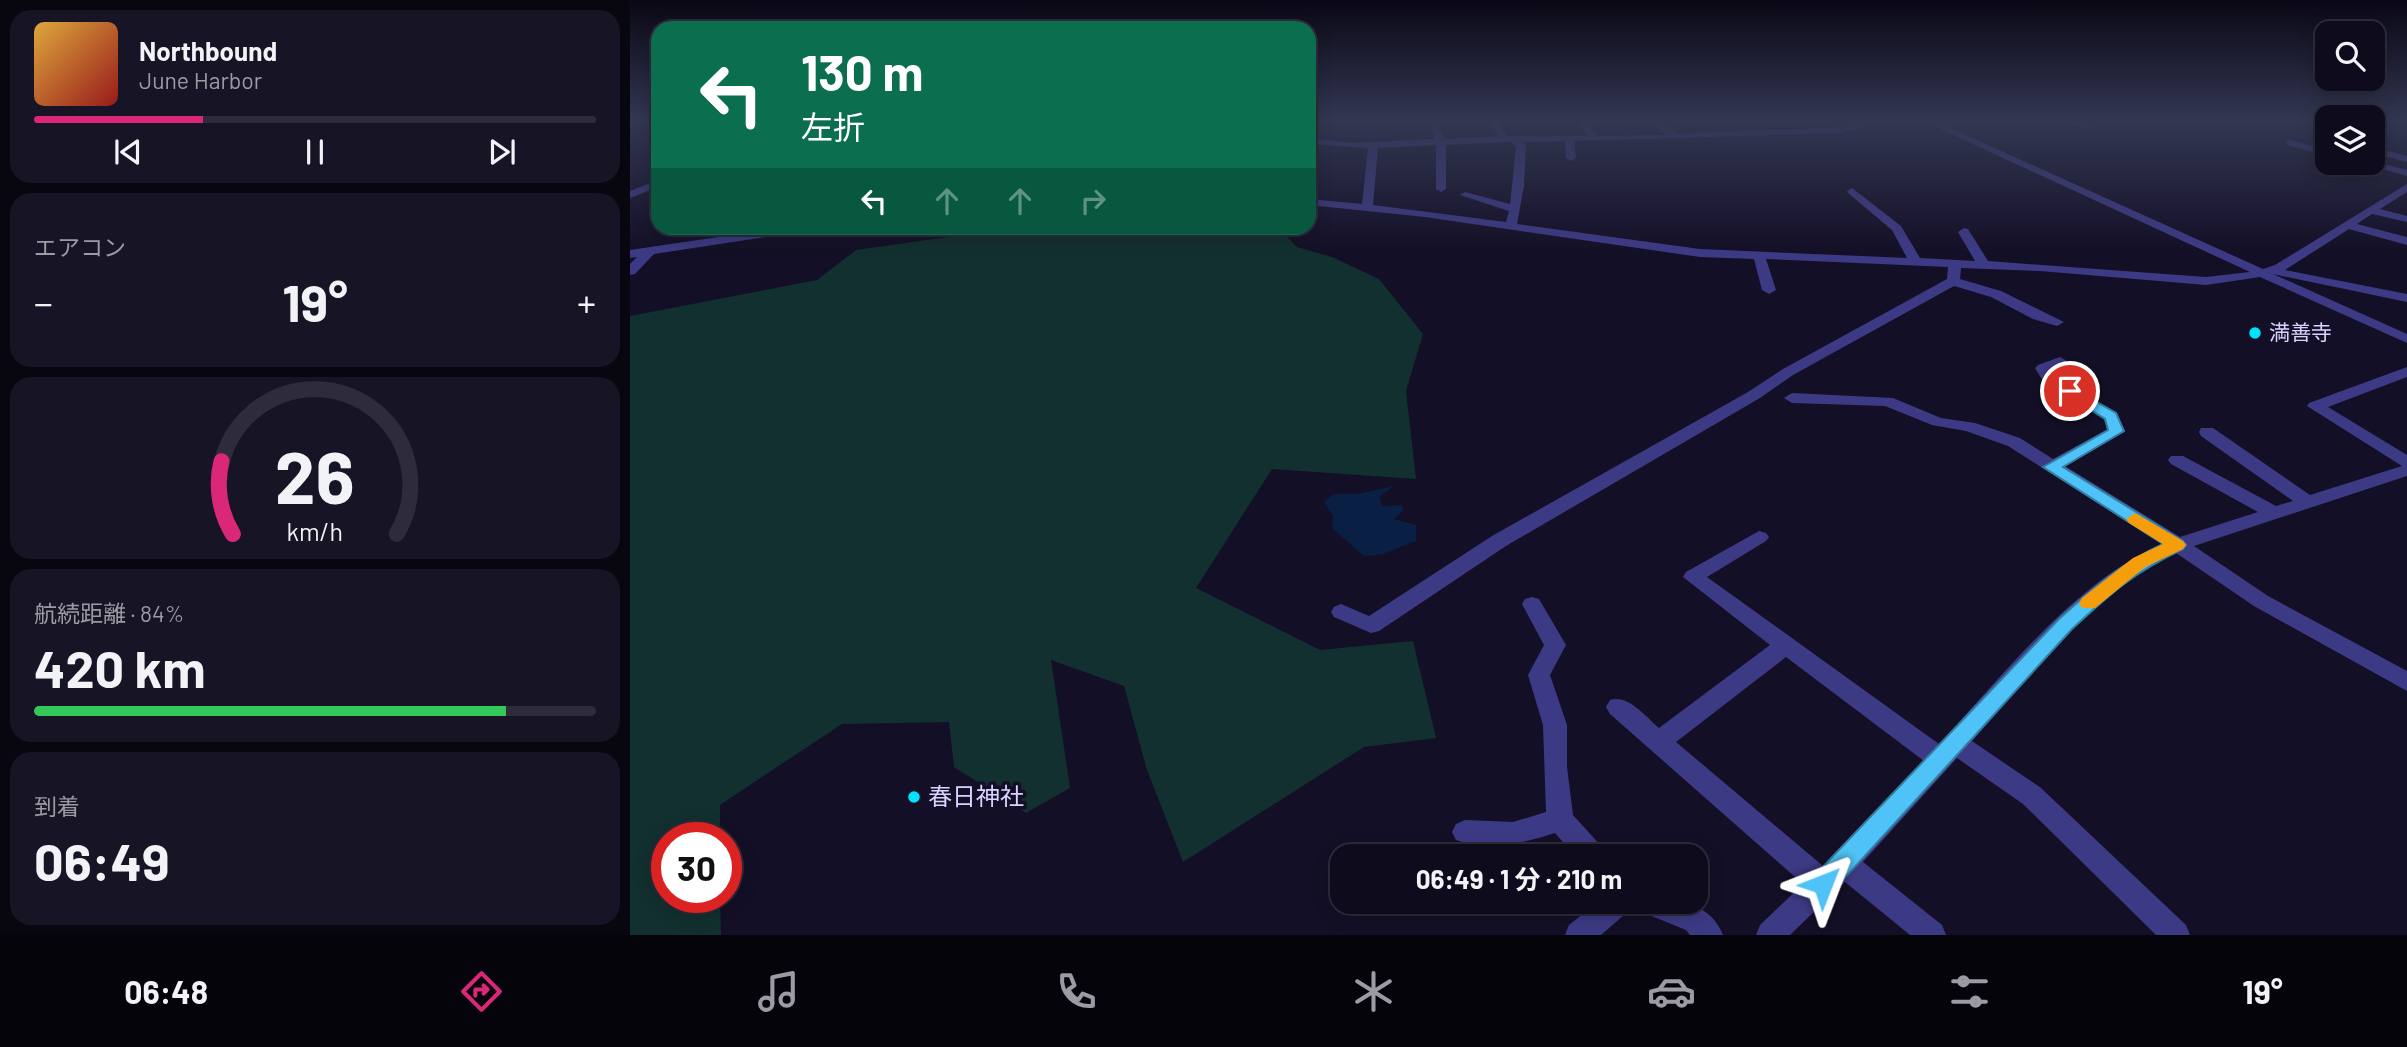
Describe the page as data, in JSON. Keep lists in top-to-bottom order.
{
  "places": ["満善寺", "春日神社"],
  "page": {
    "turn": ["130 m", "左折"],
    "song": ["Northbound", "June Harbor"],
    "tile": [
      "エアコン",
      ["航続距離 · 84%", "420 km"],
      ["到着", "06:49"]
    ],
    "heat": ["−", "19°", "+"],
    "limit": "30",
    "trip": "06:49 · 1 分 · 210 m",
    "tabs": ["06:48", "19°"],
    "gauge": ["26", "km/h"]
  }
}
